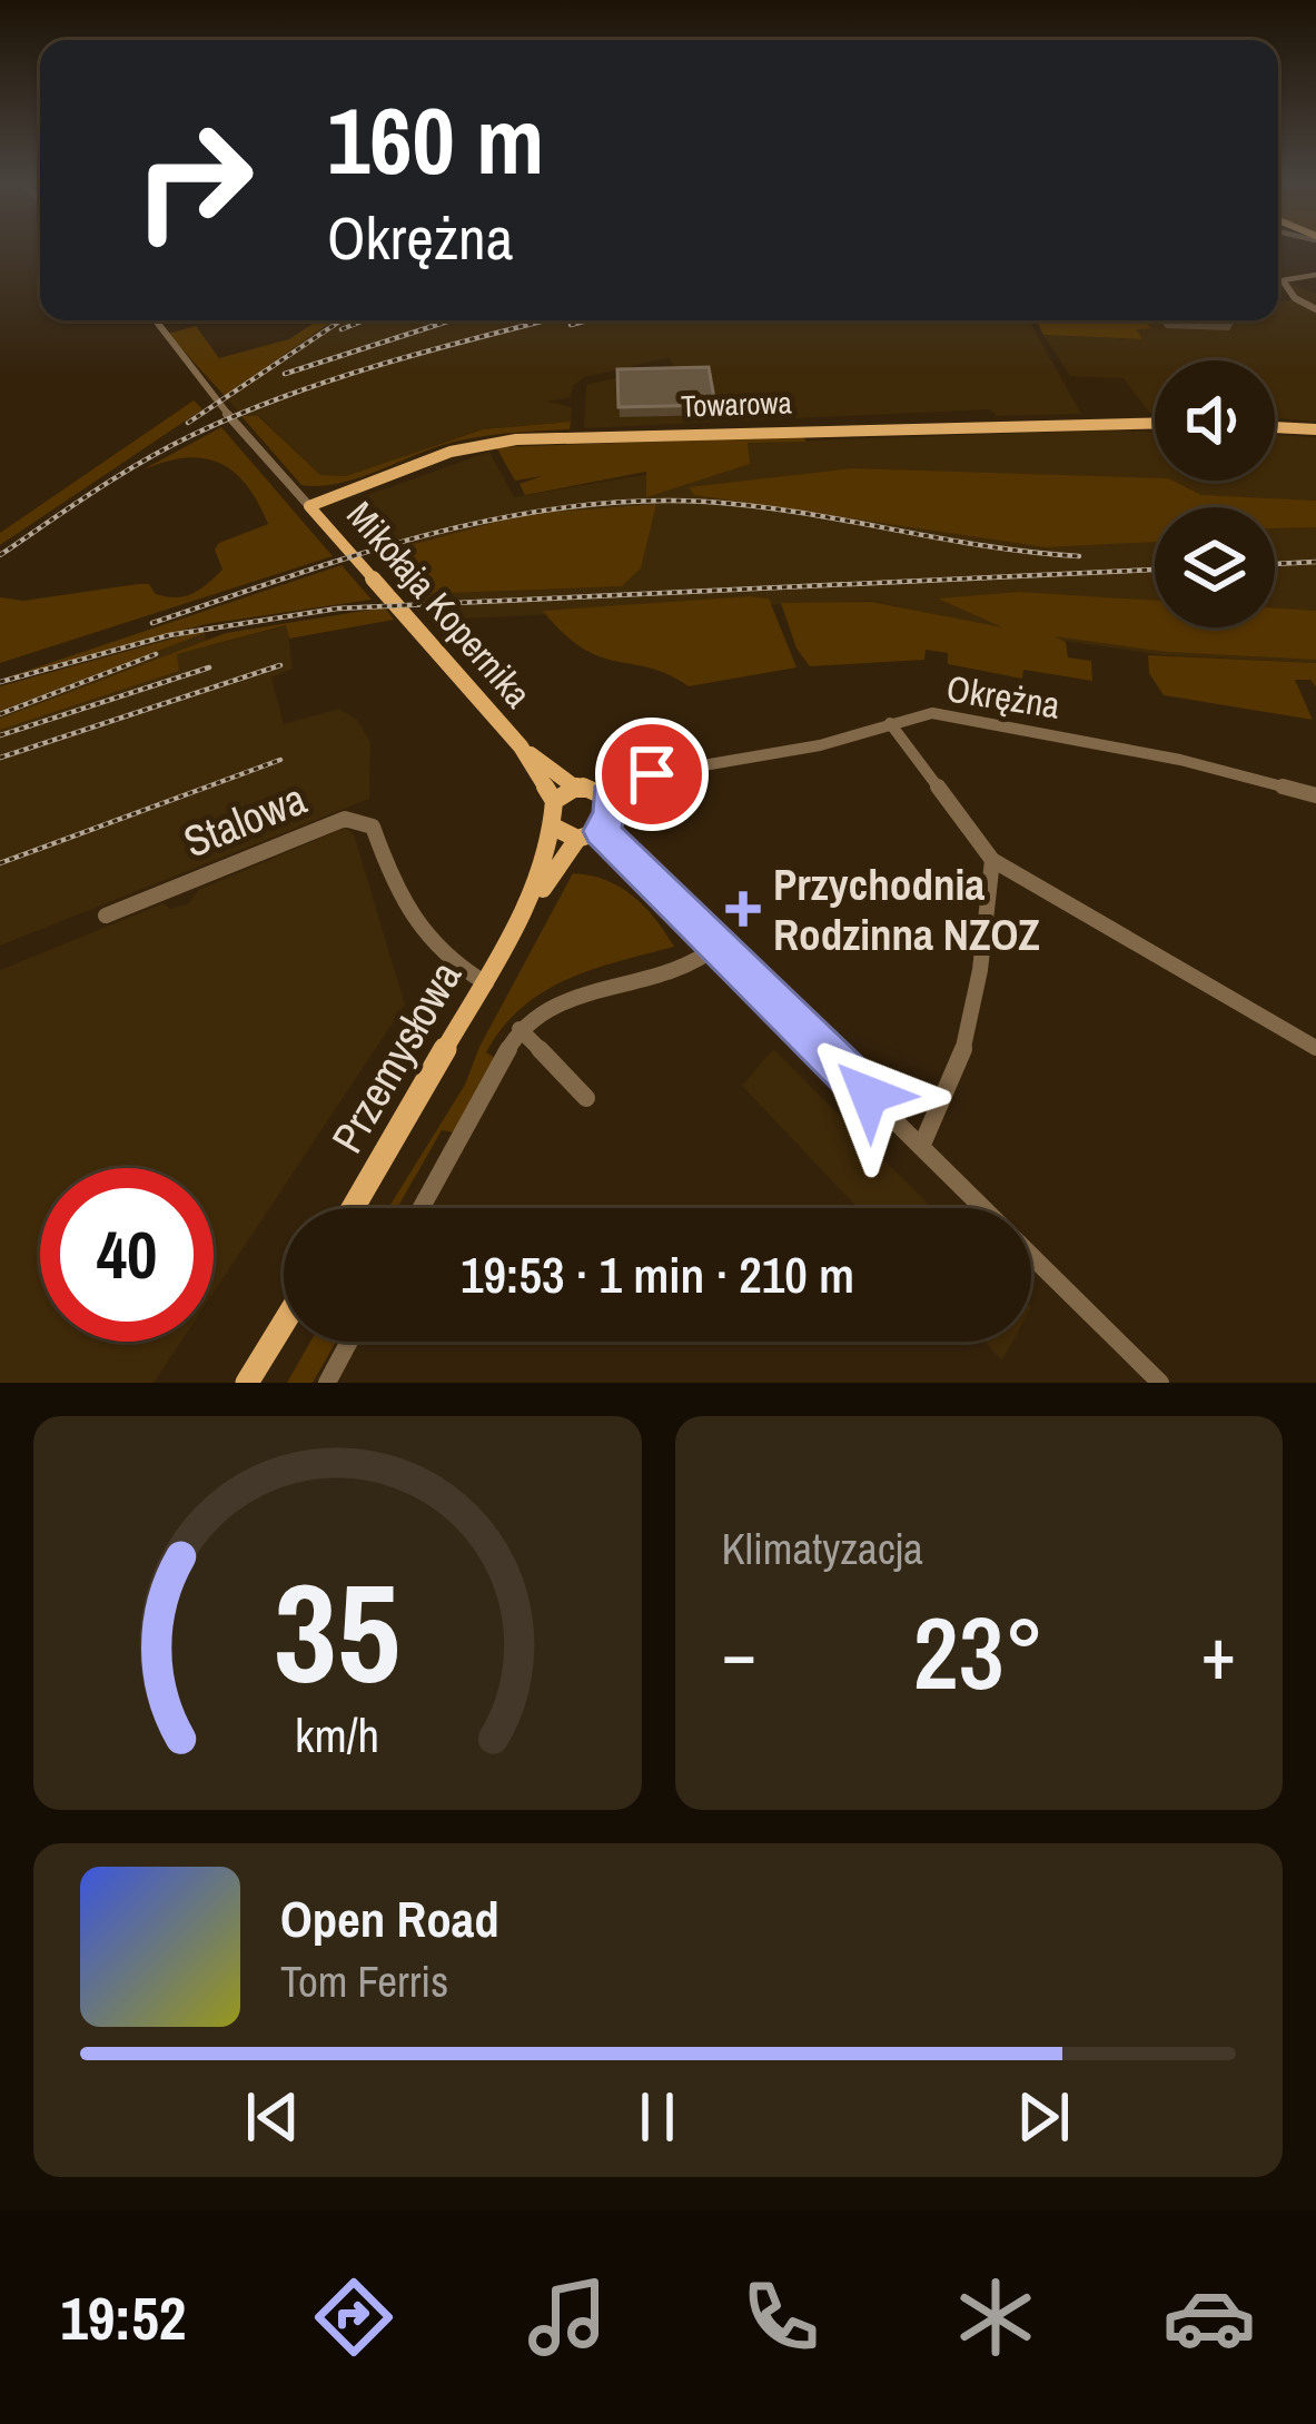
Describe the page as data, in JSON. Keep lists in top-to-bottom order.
{
  "streets": {
    "main road": ["Towarowa", "Mikołaja Kopernika", "Przemysłowa"],
    "street": ["Okrężna", "Stalowa"]
  },
  "crossings": [
    ["Towarowa", "Mikołaja Kopernika"],
    ["Mikołaja Kopernika", "Okrężna"],
    ["Mikołaja Kopernika", "Przemysłowa"],
    ["Okrężna", "Przemysłowa"],
    ["Stalowa", "Przemysłowa"]
  ],
  "places": {
    "health": ["Przychodnia Rodzinna NZOZ"]
  },
  "page": {
    "turn": ["160 m", "Okrężna"],
    "limit": "40",
    "trip": "19:53 · 1 min · 210 m",
    "tile": "Klimatyzacja",
    "heat": ["−", "23°", "+"],
    "song": ["Open Road", "Tom Ferris"],
    "tabs": "19:52",
    "gauge": ["35", "km/h"]
  }
}
